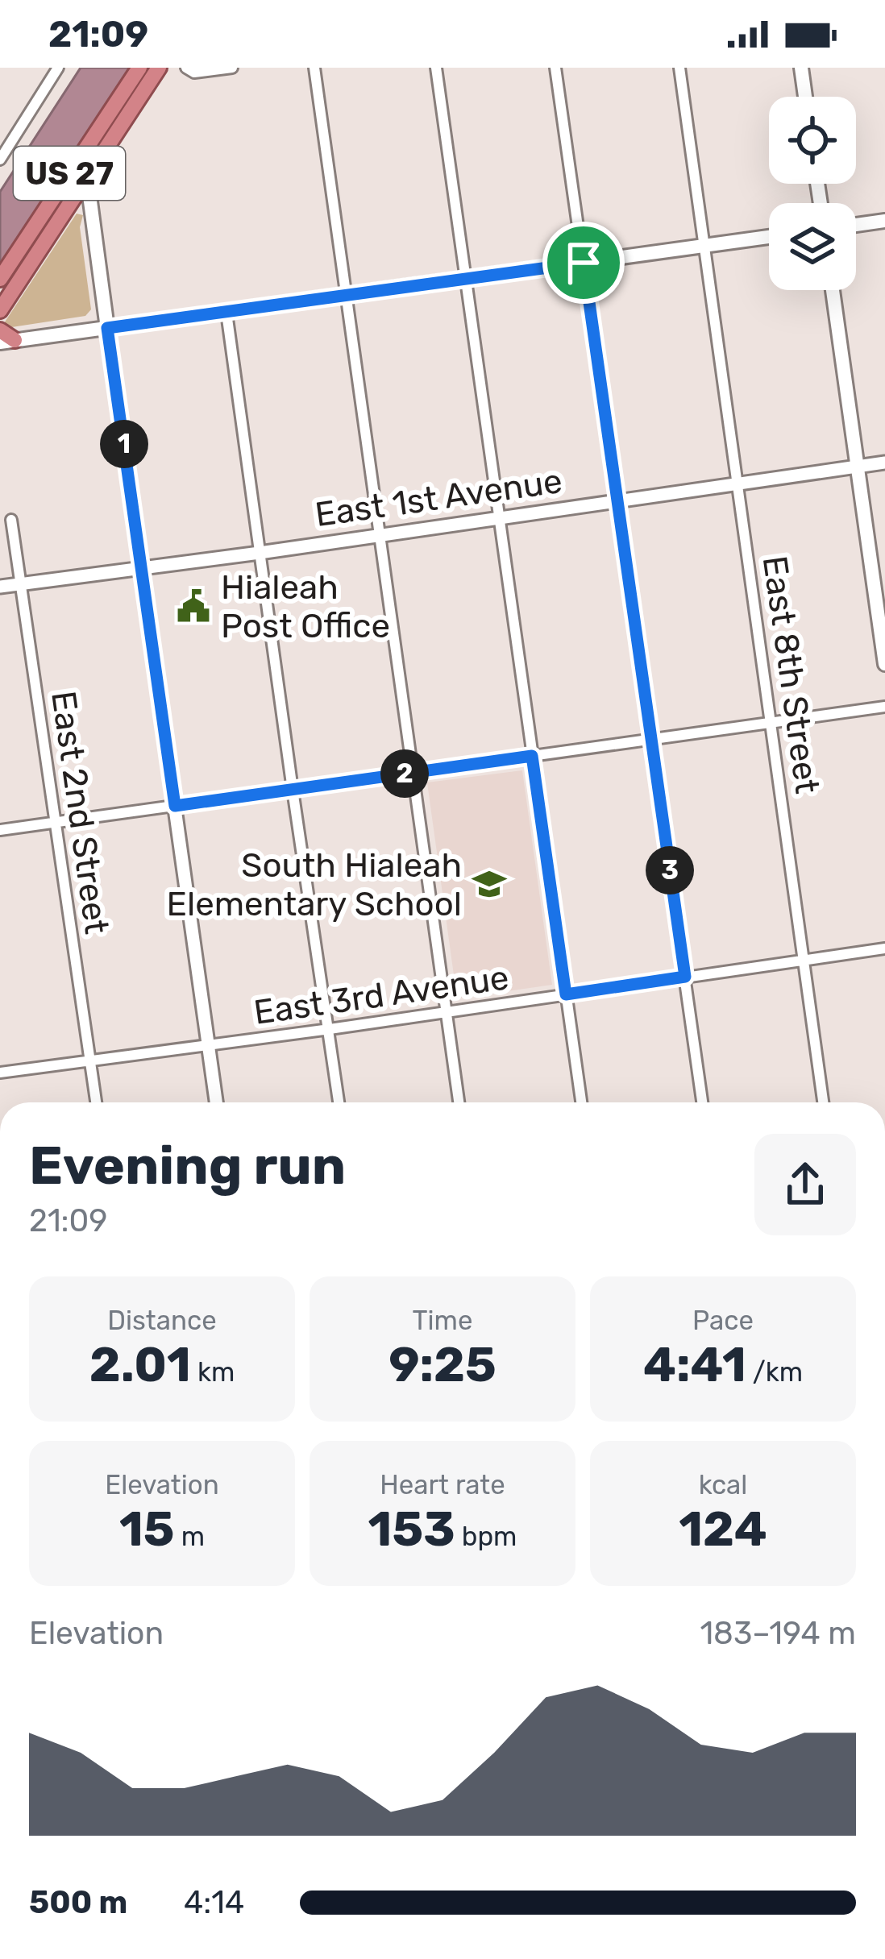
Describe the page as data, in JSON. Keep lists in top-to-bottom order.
{
  "streets": {
    "highway": ["US 27"],
    "street": [
      "East 1st Avenue",
      "East 8th Street",
      "East 2nd Street",
      "East 3rd Avenue"
    ]
  },
  "crossings": [
    ["East 1st Avenue", "East 8th Street"],
    ["East 1st Avenue", "East 2nd Street"],
    ["East 8th Street", "East 3rd Avenue"],
    ["East 2nd Street", "East 3rd Avenue"]
  ],
  "places": {
    "public building": ["Hialeah Post Office"],
    "school or university": ["South Hialeah Elementary School"]
  },
  "page": {
    "status": "21:09",
    "pins": ["1", "2", "3"],
    "heading": ["Evening run", "21:09"],
    "stats": [
      ["Distance", "2.01 km"],
      ["Time", "9:25"],
      ["Pace", "4:41 /km"],
      ["Elevation", "15 m"],
      ["Heart rate", "153 bpm"],
      ["kcal", "124"]
    ],
    "chart": ["Elevation", "183–194 m"],
    "list": [
      {
        "name": "500 m",
        "note": "4:14"
      }
    ]
  }
}
